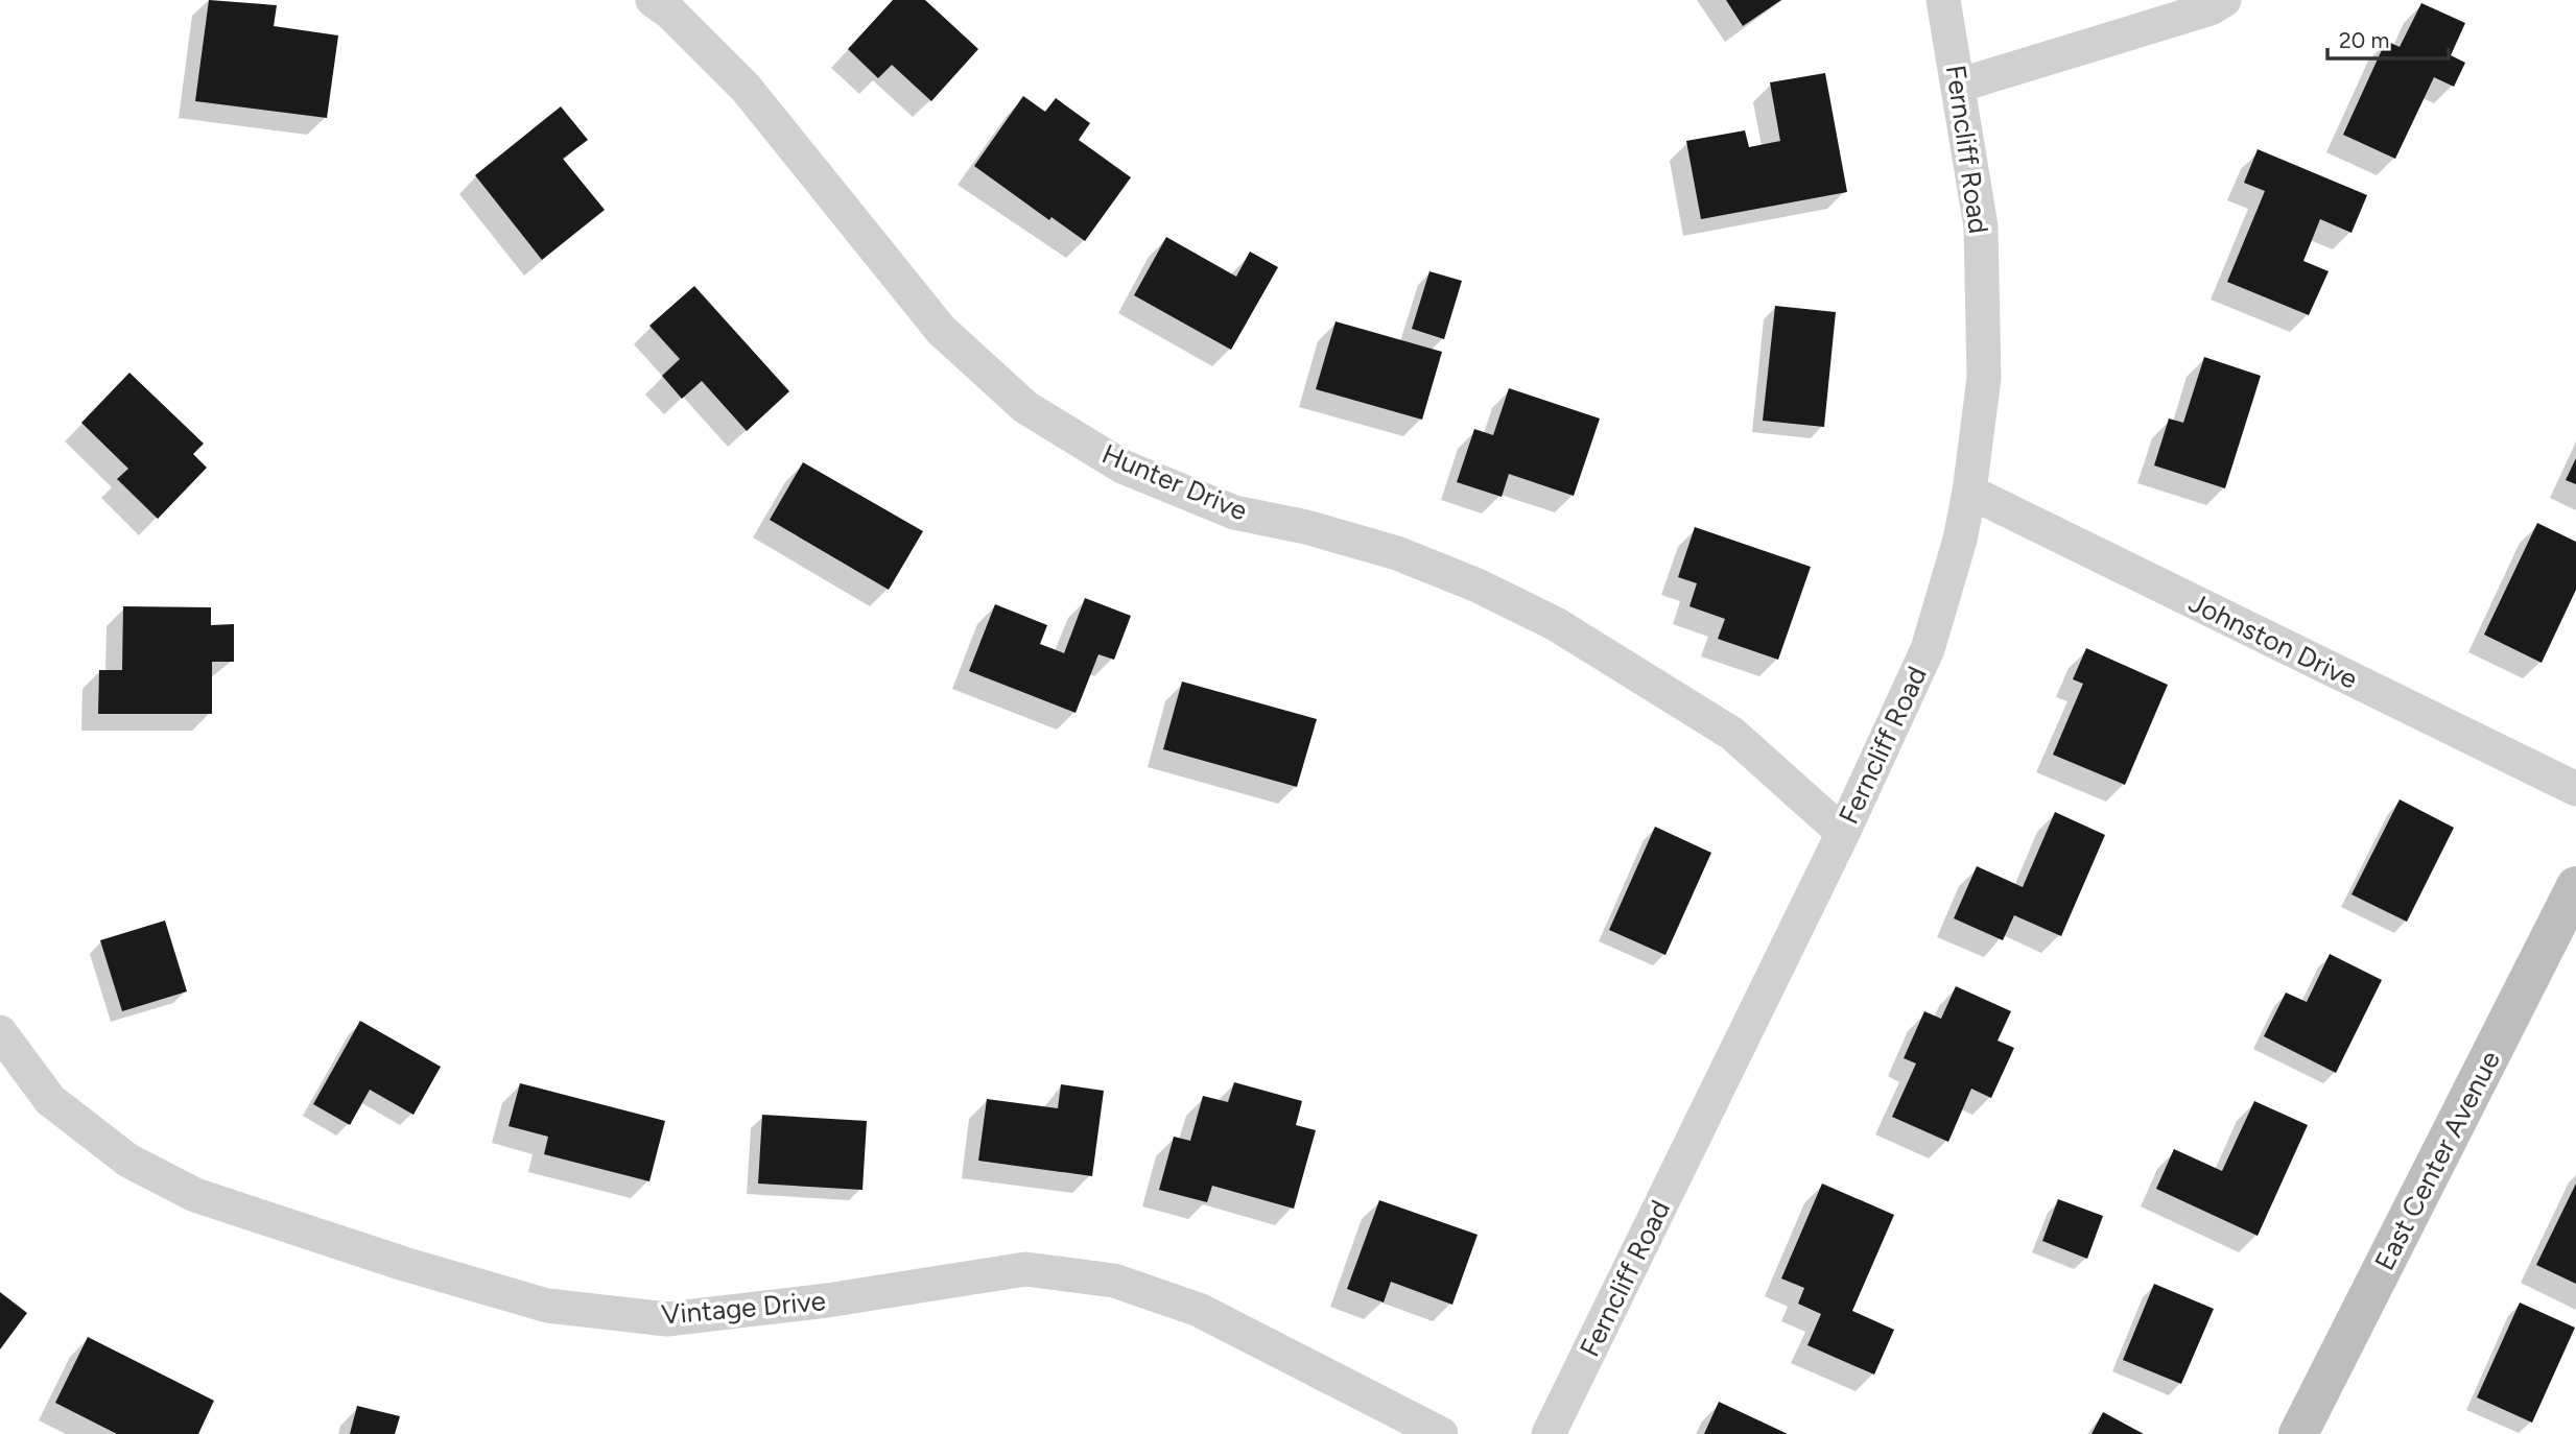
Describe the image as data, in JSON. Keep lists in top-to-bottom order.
{
  "streets": {
    "street": [
      "Ferncliff Road",
      "Hunter Drive",
      "Johnston Drive",
      "East Center Avenue",
      "Vintage Drive"
    ]
  },
  "crossings": [
    ["Ferncliff Road", "Hunter Drive"],
    ["Ferncliff Road", "Johnston Drive"]
  ],
  "scale_bar": "20 m"
}
